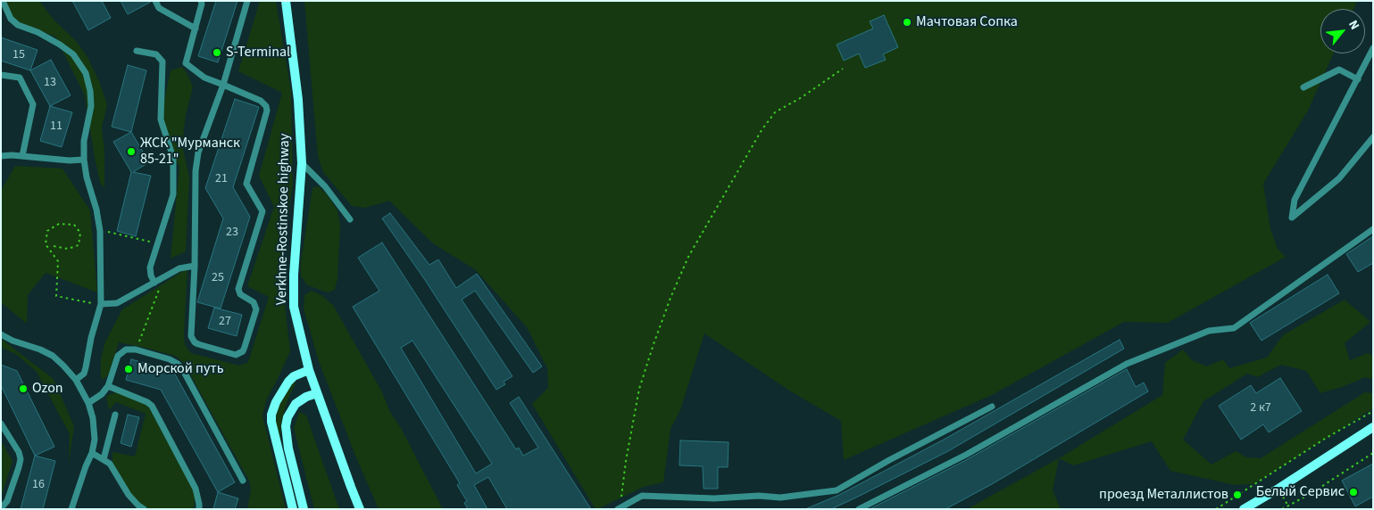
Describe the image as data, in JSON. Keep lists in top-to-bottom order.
{
  "streets": {
    "street": ["Verkhne-Rostinskoe highway"]
  },
  "places": [
    "Мачтовая Сопка",
    "S-Terminal",
    "ЖСК \"Мурманск 85-21\"",
    "Морской путь",
    "Ozon",
    "Белый Сервис",
    "проезд Металлистов"
  ],
  "house_numbers": [
    "15",
    "13",
    "11",
    "21",
    "23",
    "25",
    "27",
    "2 к7",
    "16"
  ],
  "north": "top right"
}
